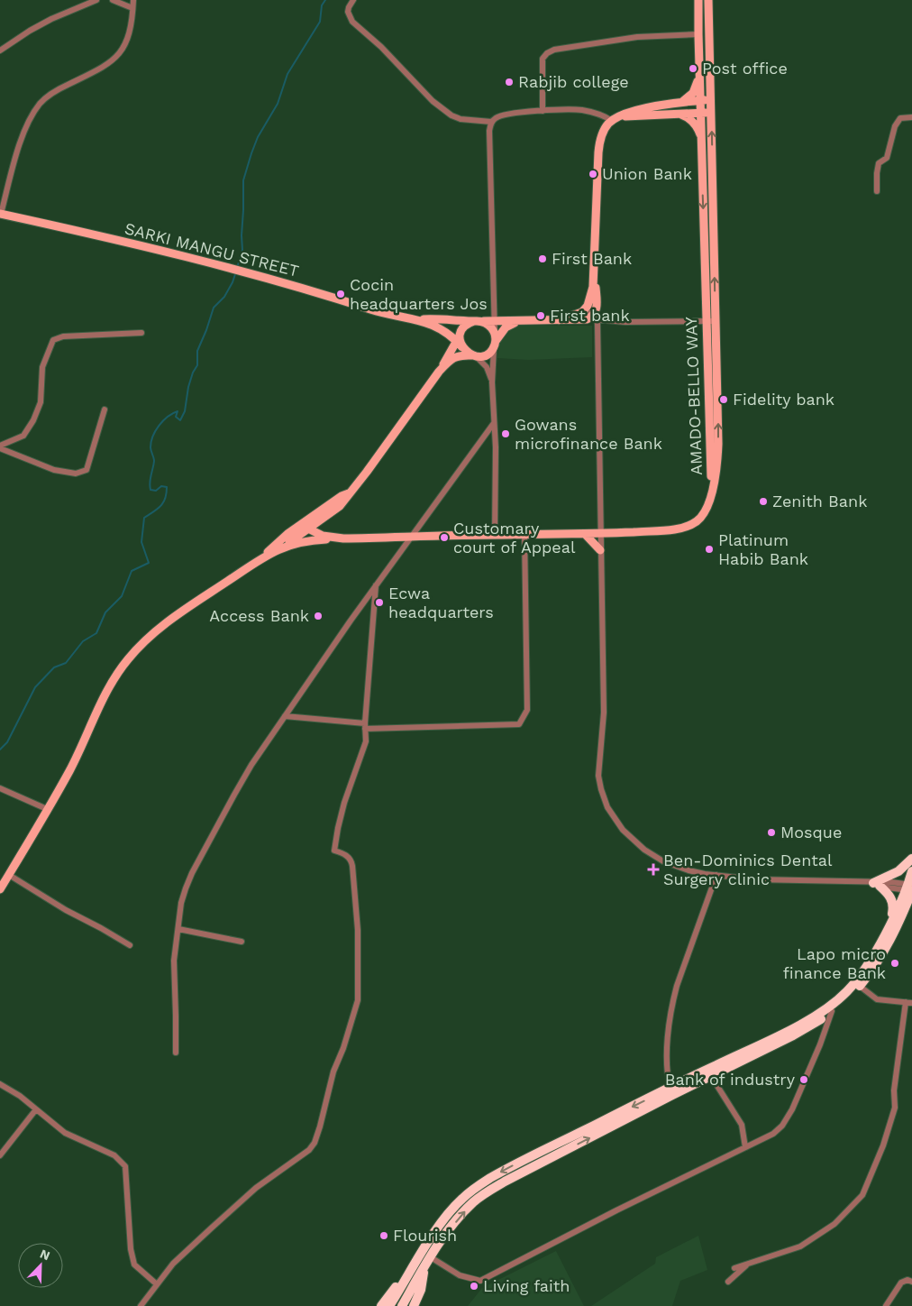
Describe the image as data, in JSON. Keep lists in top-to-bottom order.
{
  "streets": {
    "main road": ["SARKI MANGU STREET", "AMADO-BELLO WAY"]
  },
  "places": {
    "other": [
      "Post office",
      "Rabjib college",
      "Union Bank",
      "First Bank",
      "Cocin headquarters Jos",
      "First bank",
      "Fidelity bank",
      "Gowans microfinance Bank",
      "Zenith Bank",
      "Customary court of Appeal",
      "Platinum Habib Bank",
      "Ecwa headquarters",
      "Access Bank",
      "Mosque",
      "Lapo micro finance Bank",
      "Bank of industry",
      "Flourish",
      "Living faith"
    ],
    "health": ["Ben-Dominics Dental Surgery clinic"]
  },
  "north": "top right"
}
